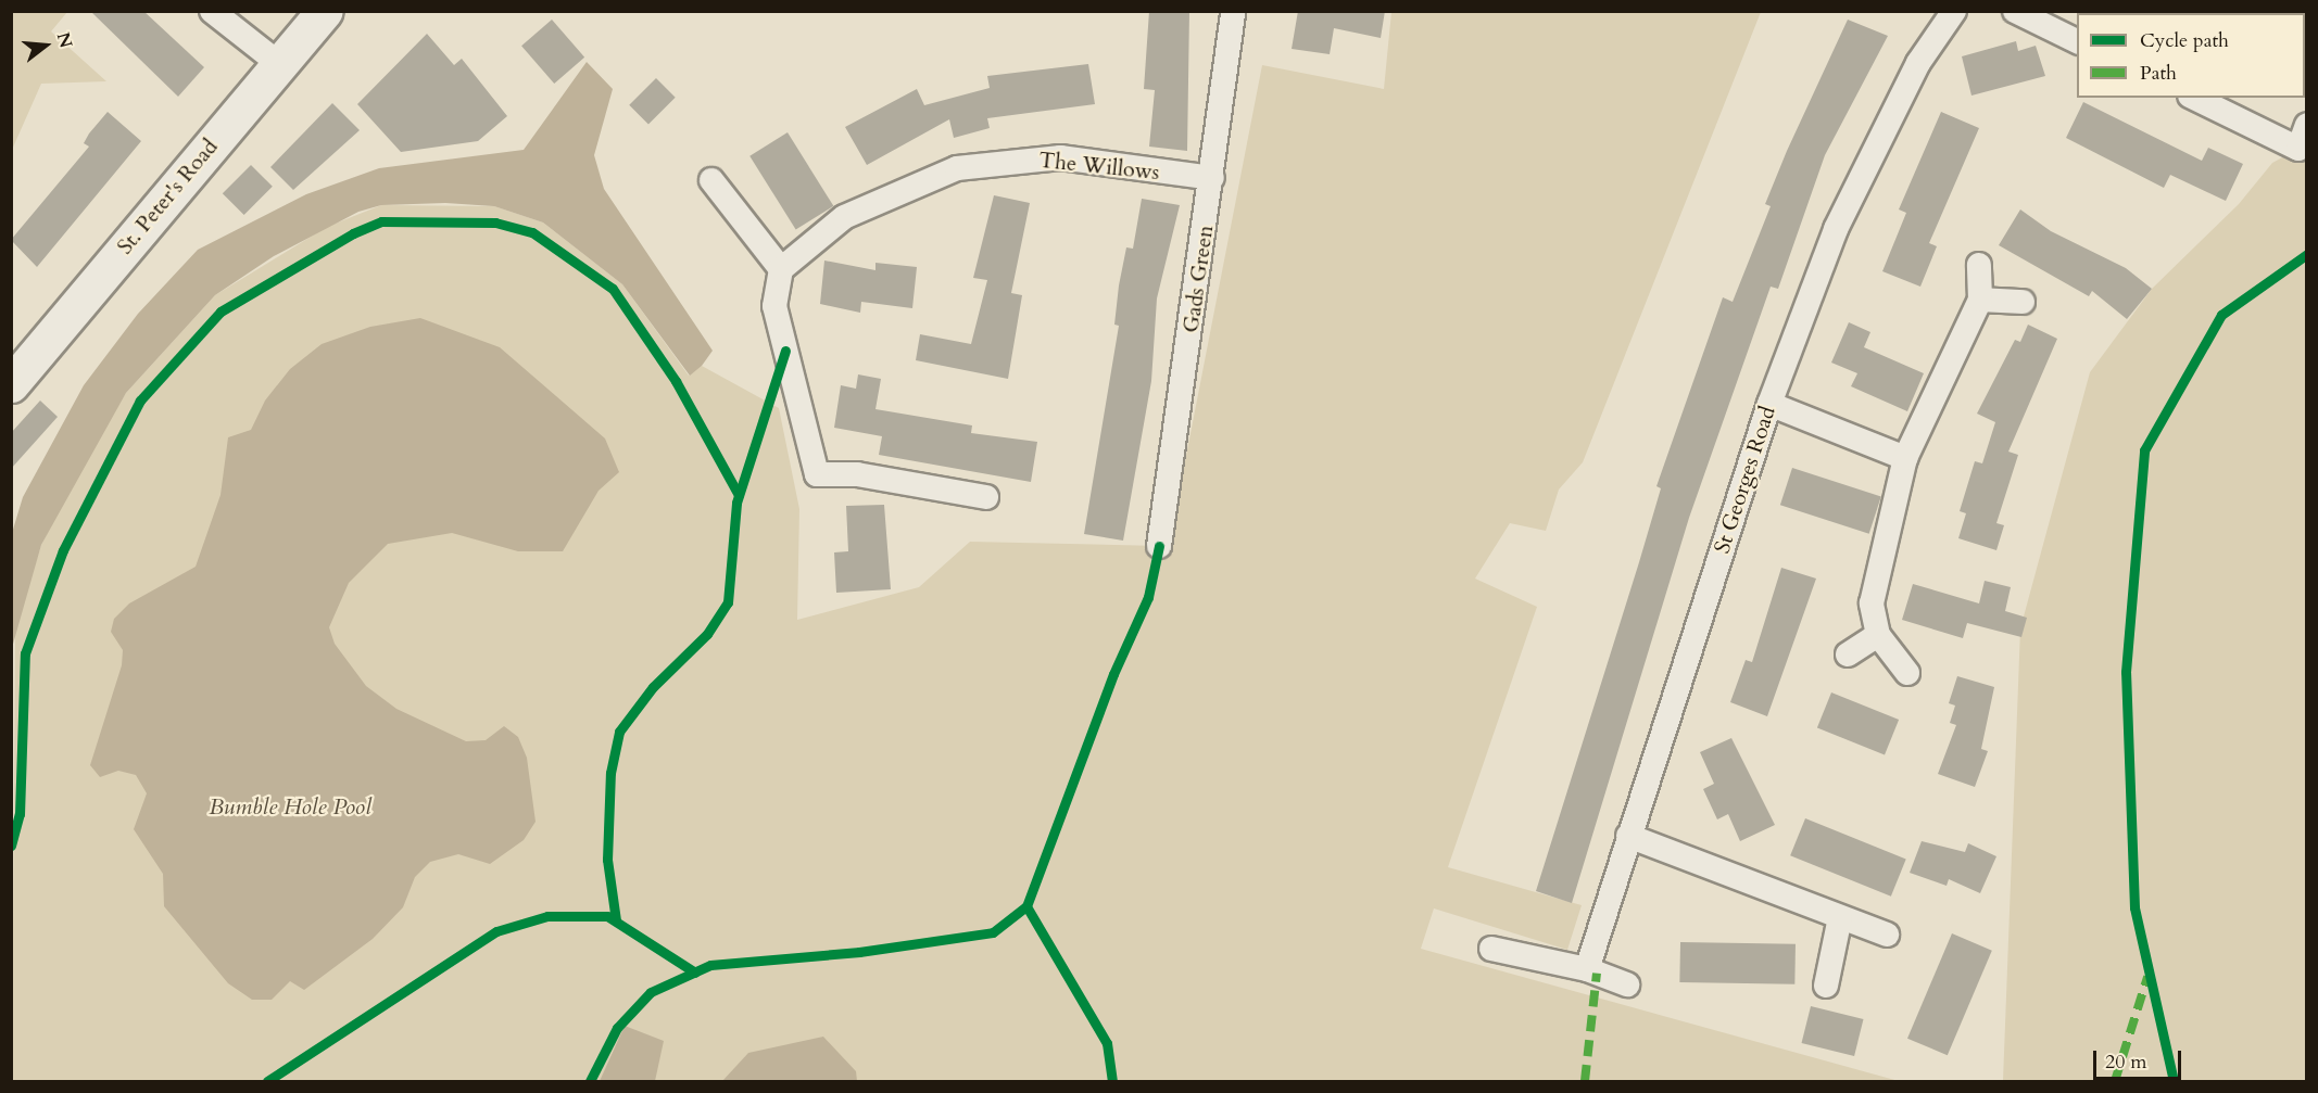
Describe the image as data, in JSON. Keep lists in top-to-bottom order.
{
  "streets": {
    "street": [
      "The Willows",
      "St. Peter's Road",
      "Gads Green",
      "St Georges Road"
    ]
  },
  "crossings": [
    ["The Willows", "Gads Green"]
  ],
  "water": ["Bumble Hole Pool"],
  "legend": ["Cycle path", "Path"],
  "scale_bar": "20 m",
  "north": "right"
}
